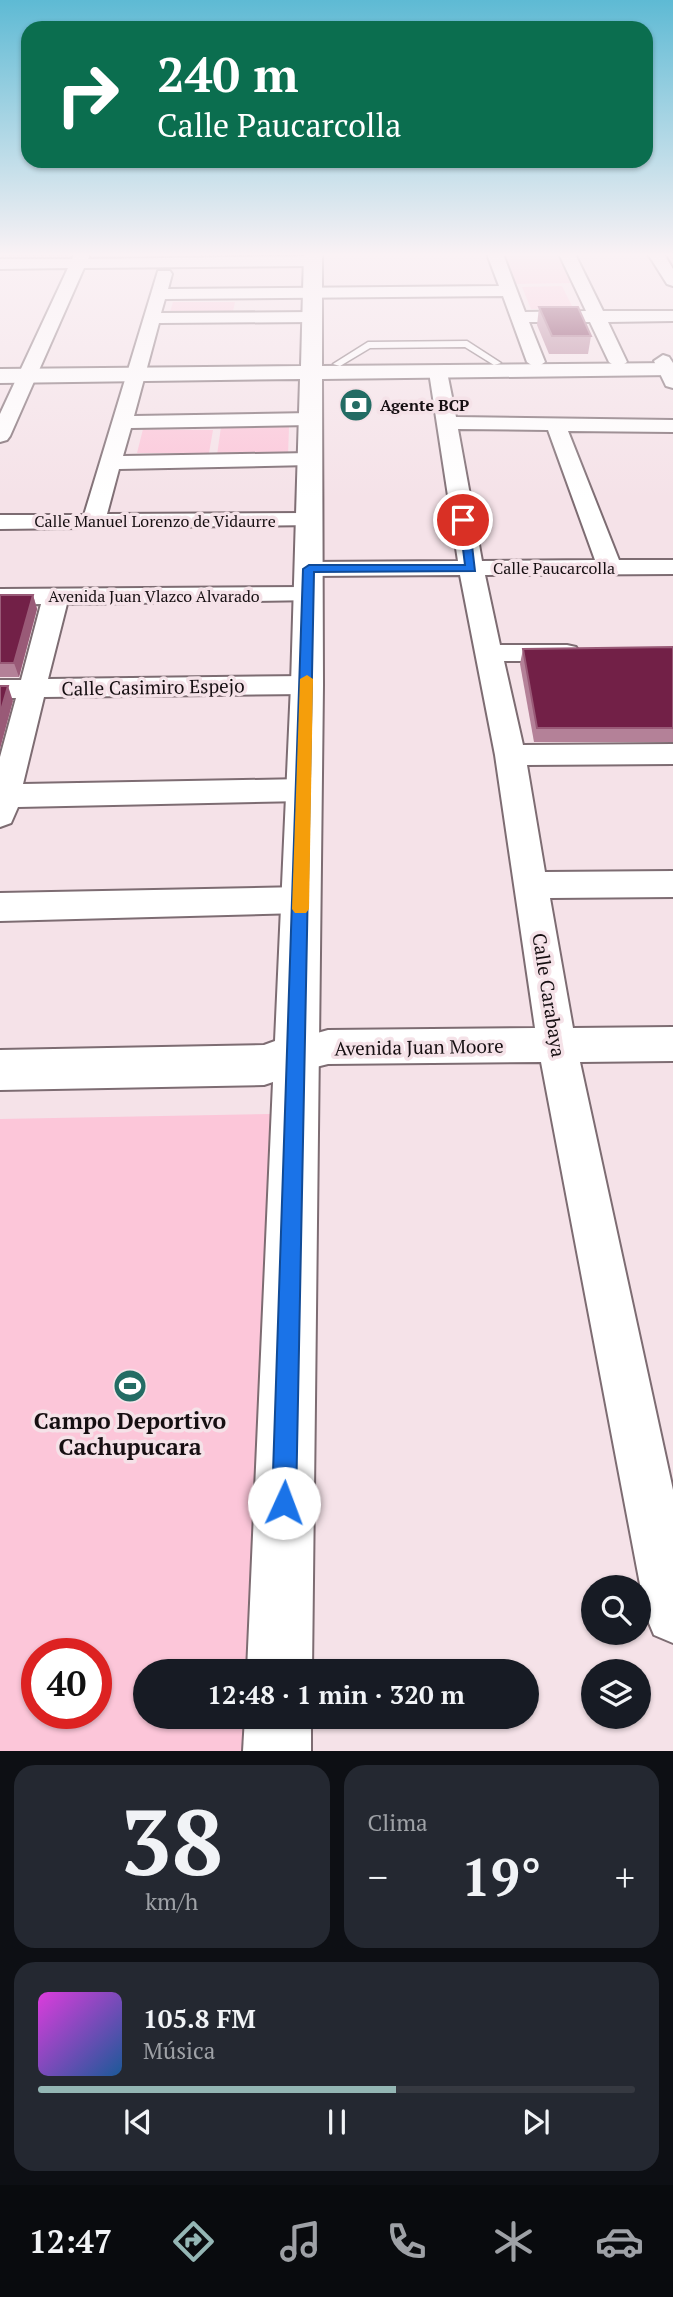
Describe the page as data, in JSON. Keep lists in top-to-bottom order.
{
  "streets": {
    "street": [
      "Calle Manuel Lorenzo de Vidaurre",
      "Calle Paucarcolla",
      "Avenida Juan Vlazco Alvarado",
      "Calle Casimiro Espejo",
      "Calle Carabaya",
      "Avenida Juan Moore"
    ]
  },
  "crossings": [
    ["Calle Paucarcolla", "Avenida Juan Vlazco Alvarado"],
    ["Calle Paucarcolla", "Calle Carabaya"],
    ["Calle Carabaya", "Avenida Juan Moore"]
  ],
  "places": {
    "bank": ["Agente BCP"],
    "sports": ["Campo Deportivo Cachupucara"]
  },
  "page": {
    "turn": ["240 m", "Calle Paucarcolla"],
    "limit": "40",
    "trip": "12:48 · 1 min · 320 m",
    "tile": [
      ["38", "km/h"],
      "Clima"
    ],
    "heat": ["−", "19°", "+"],
    "song": ["105.8 FM", "Música"],
    "tabs": "12:47"
  }
}
